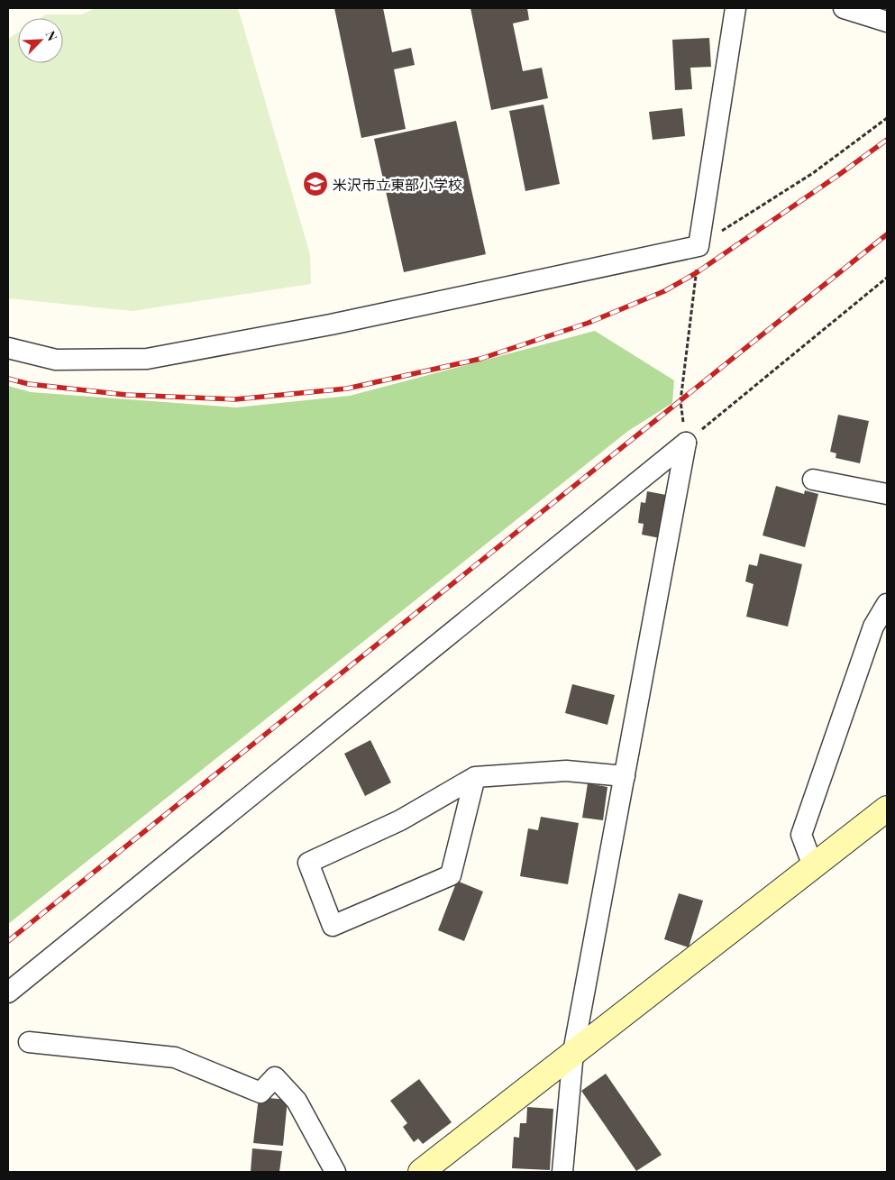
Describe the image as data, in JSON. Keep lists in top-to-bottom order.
{
  "places": {
    "school or university": ["米沢市立東部小学校"]
  },
  "north": "top right"
}
